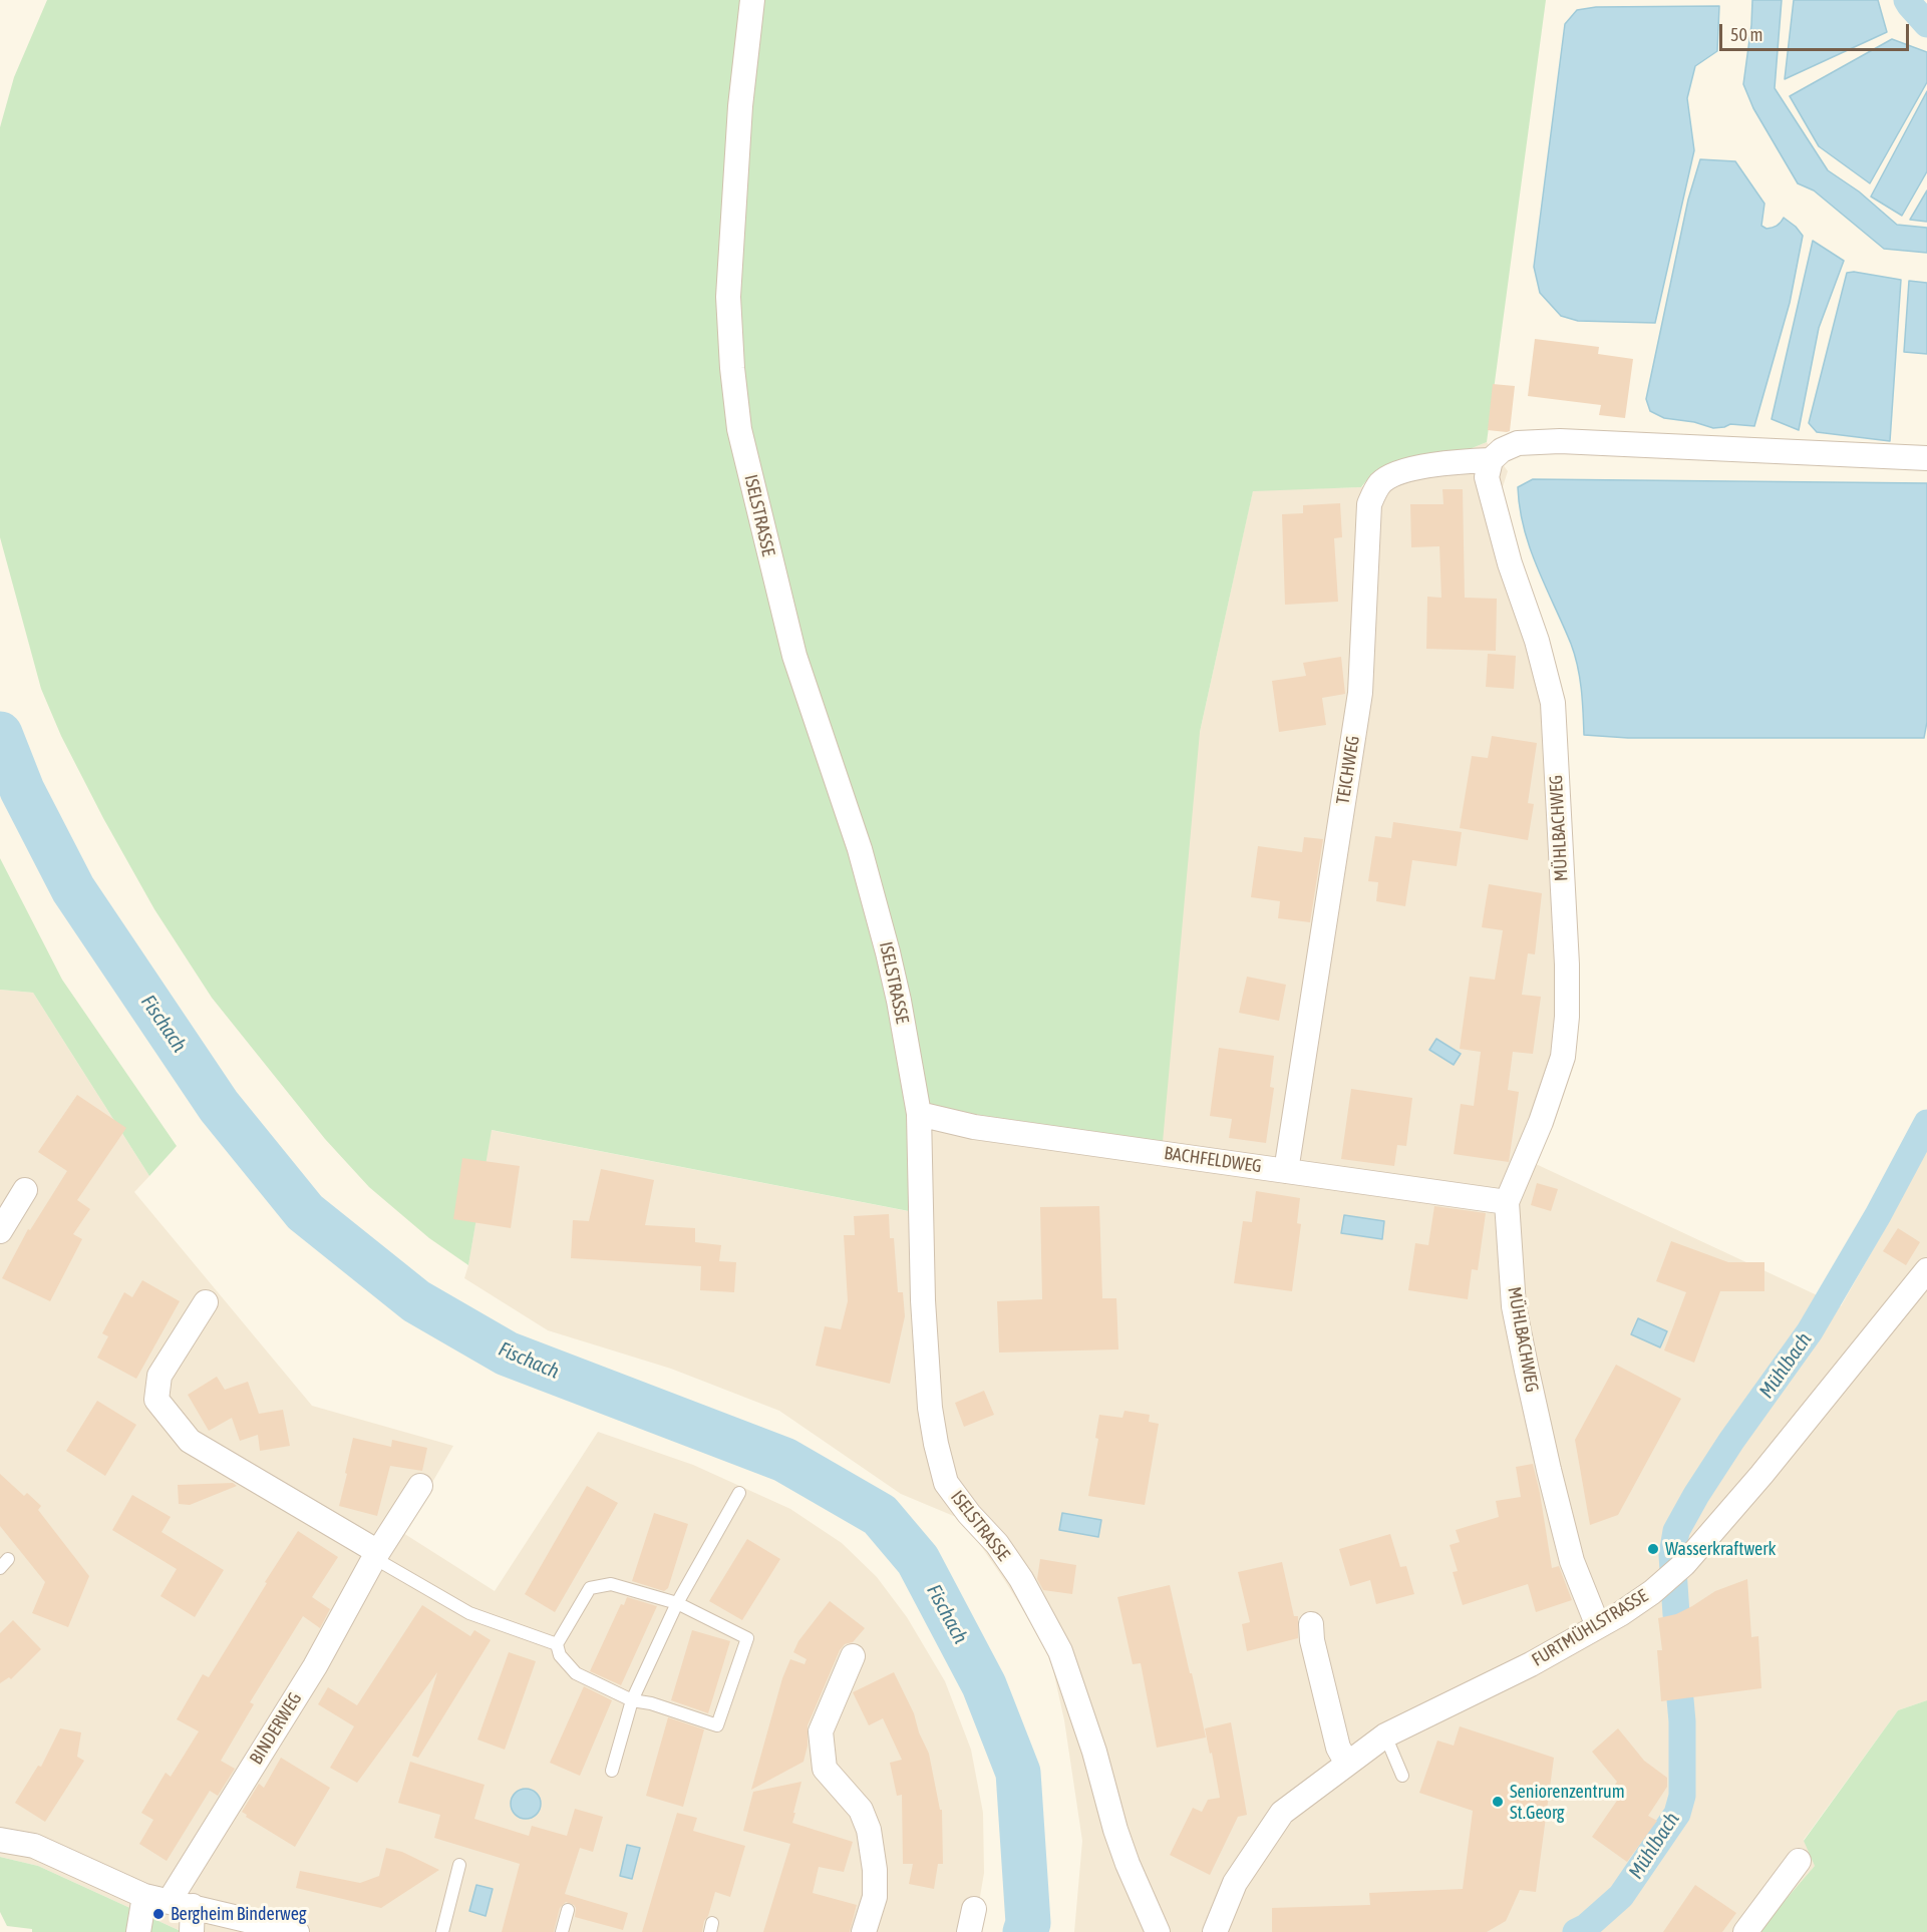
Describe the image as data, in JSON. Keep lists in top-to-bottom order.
{
  "streets": {
    "street": [
      "ISELSTRASSE",
      "TEICHWEG",
      "MÜHLBACHWEG",
      "BACHFELDWEG",
      "FURTMÜHLSTRASSE",
      "BINDERWEG"
    ]
  },
  "crossings": [
    ["ISELSTRASSE", "BACHFELDWEG"],
    ["TEICHWEG", "MÜHLBACHWEG"],
    ["TEICHWEG", "BACHFELDWEG"],
    ["MÜHLBACHWEG", "BACHFELDWEG"],
    ["MÜHLBACHWEG", "FURTMÜHLSTRASSE"]
  ],
  "water": ["Fischach", "Mühlbach"],
  "places": ["Wasserkraftwerk", "Seniorenzentrum St.Georg", "Bergheim Binderweg"],
  "scale_bar": "50 m"
}
